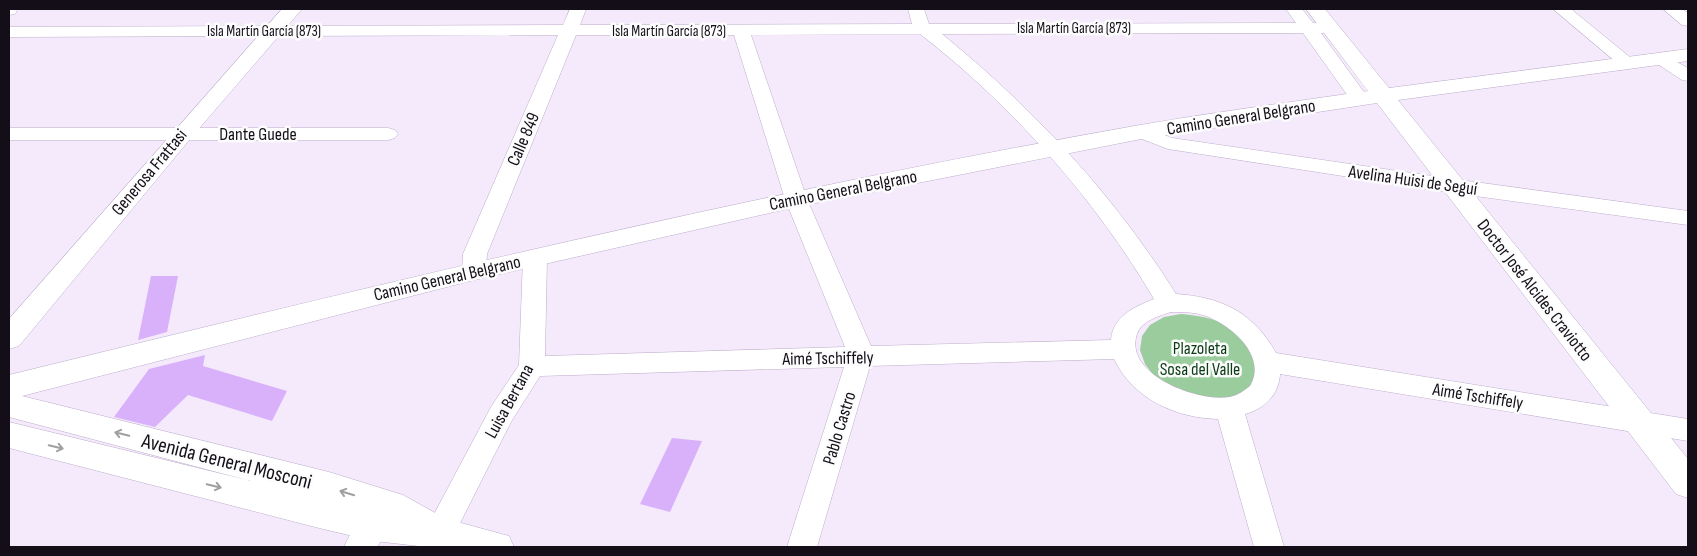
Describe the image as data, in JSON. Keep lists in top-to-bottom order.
{
  "streets": {
    "main road": [
      "Camino General Belgrano",
      "Generosa Frattasi",
      "Doctor José Alcides Craviotto",
      "Avenida General Mosconi"
    ],
    "street": [
      "Isla Martín García (873)",
      "Dante Guede",
      "Calle 849",
      "Avelina Huisi de Seguí",
      "Aimé Tschiffely",
      "Luisa Bertana",
      "Pablo Castro"
    ]
  },
  "crossings": [
    ["Isla Martín García (873)", "Calle 849"],
    ["Isla Martín García (873)", "Generosa Frattasi"],
    ["Isla Martín García (873)", "Doctor José Alcides Craviotto"],
    ["Camino General Belgrano", "Calle 849"],
    ["Camino General Belgrano", "Avelina Huisi de Seguí"],
    ["Camino General Belgrano", "Doctor José Alcides Craviotto"],
    ["Camino General Belgrano", "Luisa Bertana"],
    ["Dante Guede", "Generosa Frattasi"],
    ["Avelina Huisi de Seguí", "Doctor José Alcides Craviotto"],
    ["Doctor José Alcides Craviotto", "Aimé Tschiffely"],
    ["Aimé Tschiffely", "Luisa Bertana"],
    ["Aimé Tschiffely", "Pablo Castro"],
    ["Luisa Bertana", "Avenida General Mosconi"]
  ],
  "parks": ["Plazoleta Sosa del Valle"]
}
